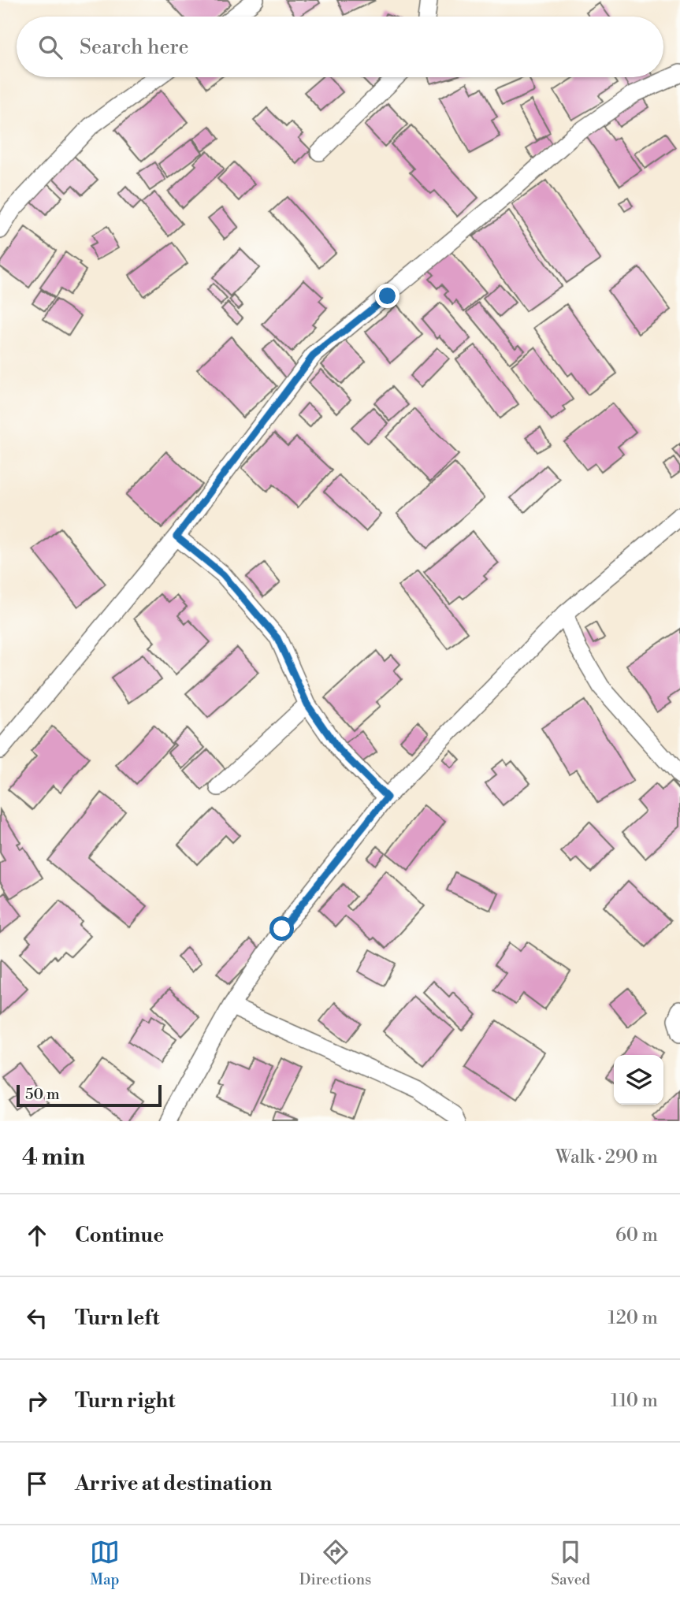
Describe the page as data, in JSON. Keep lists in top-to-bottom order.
{
  "scale_bar": "50 m",
  "page": {
    "search": "Search here",
    "scale": "50 m",
    "heading": ["4 min", "Walk · 290 m"],
    "list": [
      ["Continue", "60 m"],
      ["Turn left", "120 m"],
      ["Turn right", "110 m"],
      "Arrive at destination"
    ],
    "nav": ["Map", "Directions", "Saved"]
  }
}
